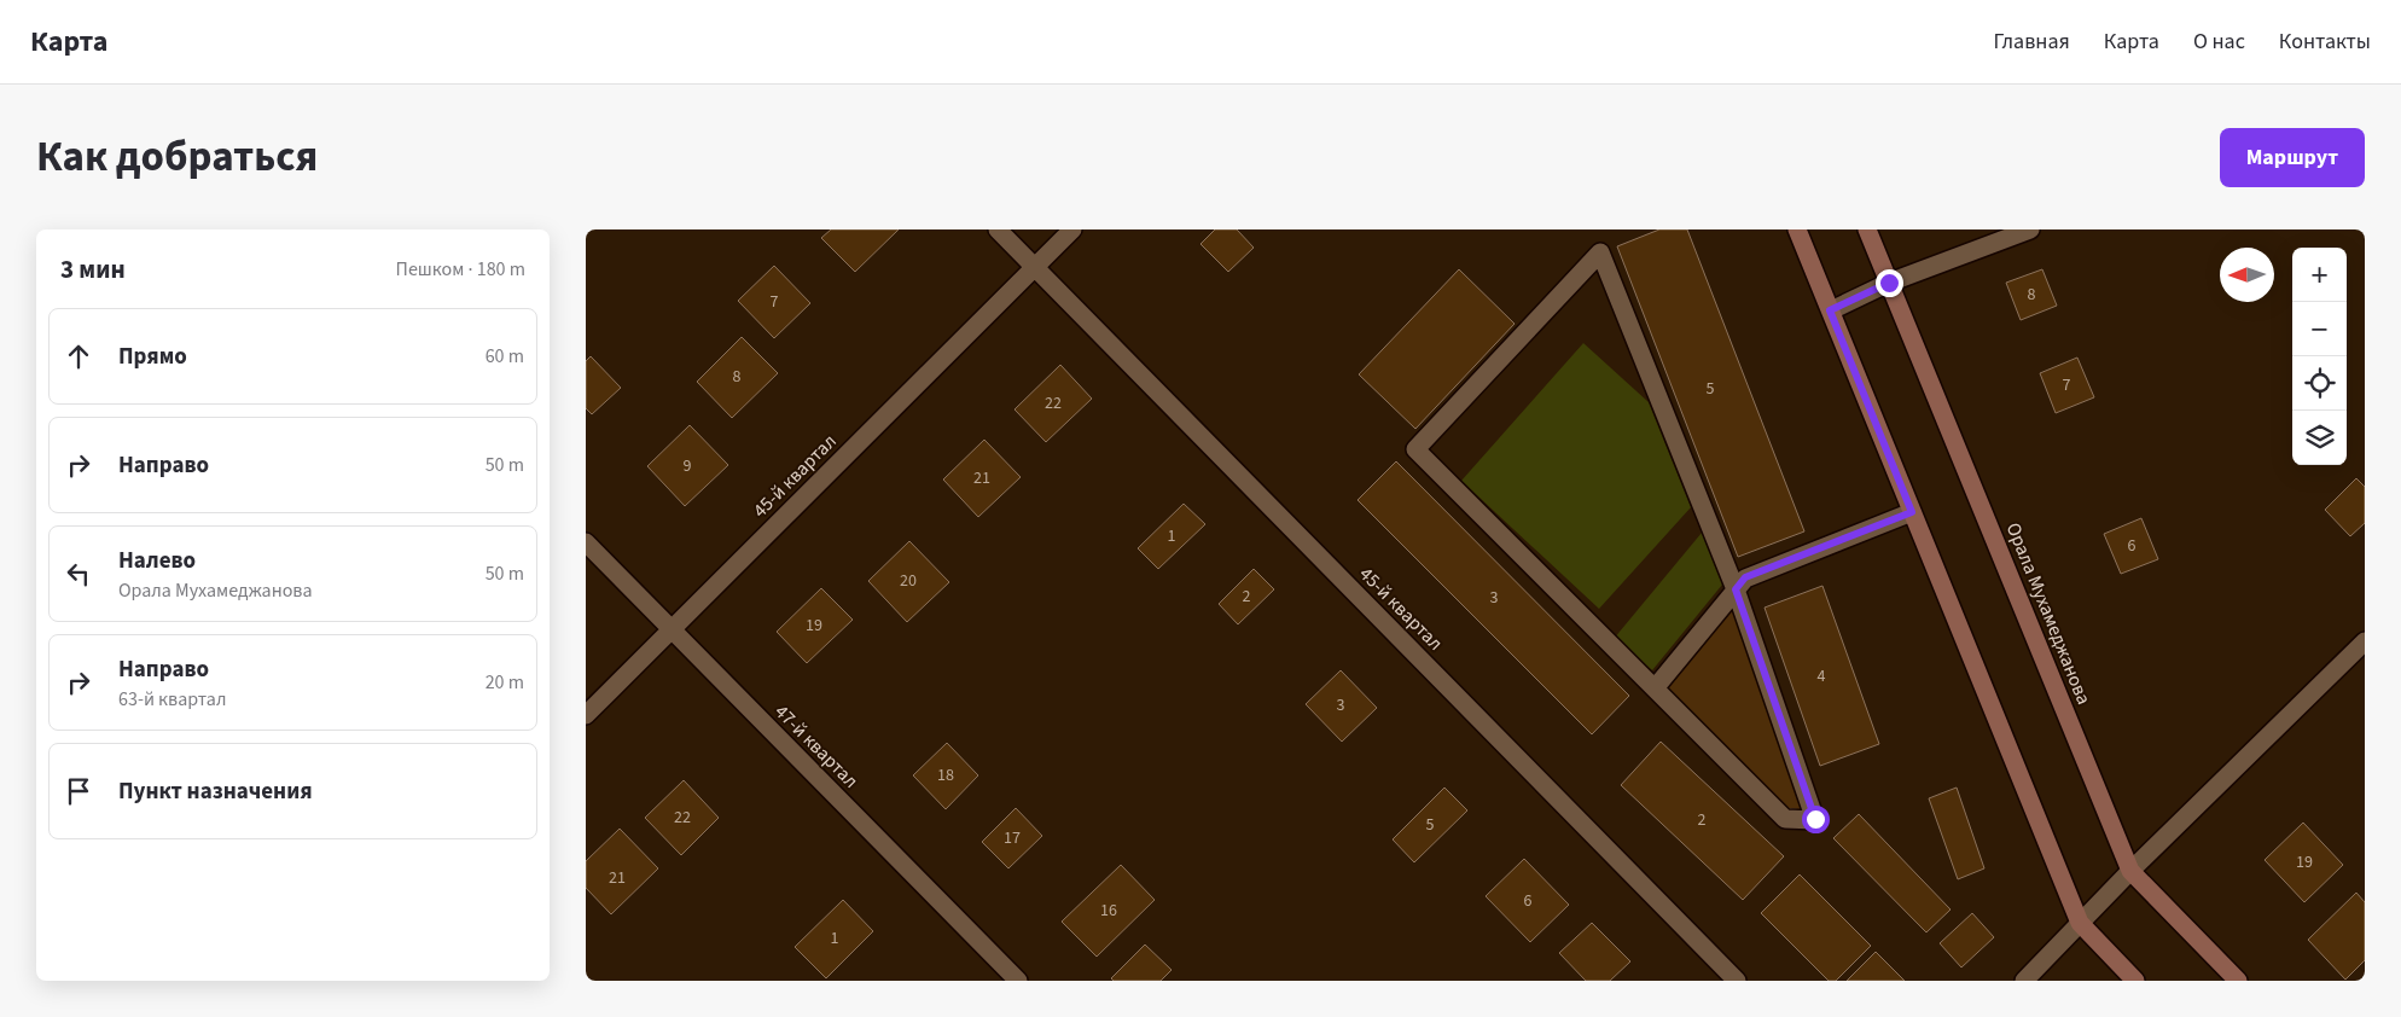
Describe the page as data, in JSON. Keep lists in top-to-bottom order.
{
  "streets": {
    "street": ["45-й квартал", "Орала Мухамеджанова", "47-й квартал"]
  },
  "crossings": [
    ["45-й квартал", "47-й квартал"]
  ],
  "house_numbers": [
    "8",
    "7",
    "8",
    "7",
    "5",
    "22",
    "9",
    "21",
    "1",
    "6",
    "20",
    "2",
    "3",
    "19",
    "4",
    "3",
    "18",
    "22",
    "2",
    "5",
    "17",
    "19",
    "21",
    "6",
    "16",
    "1"
  ],
  "north": "left",
  "page": {
    "header": "Карта",
    "nav": [
      "Главная",
      "Карта",
      "О нас",
      "Контакты"
    ],
    "title": "Как добраться",
    "buttons": "Маршрут",
    "heading": ["3 мин", "Пешком · 180 m"],
    "map_buttons": ["+", "−"],
    "list": [
      ["Прямо", "60 m"],
      ["Направо", "50 m"],
      ["Налево", "Орала Мухамеджанова", "50 m"],
      ["Направо", "63-й квартал", "20 m"],
      "Пункт назначения"
    ]
  }
}
